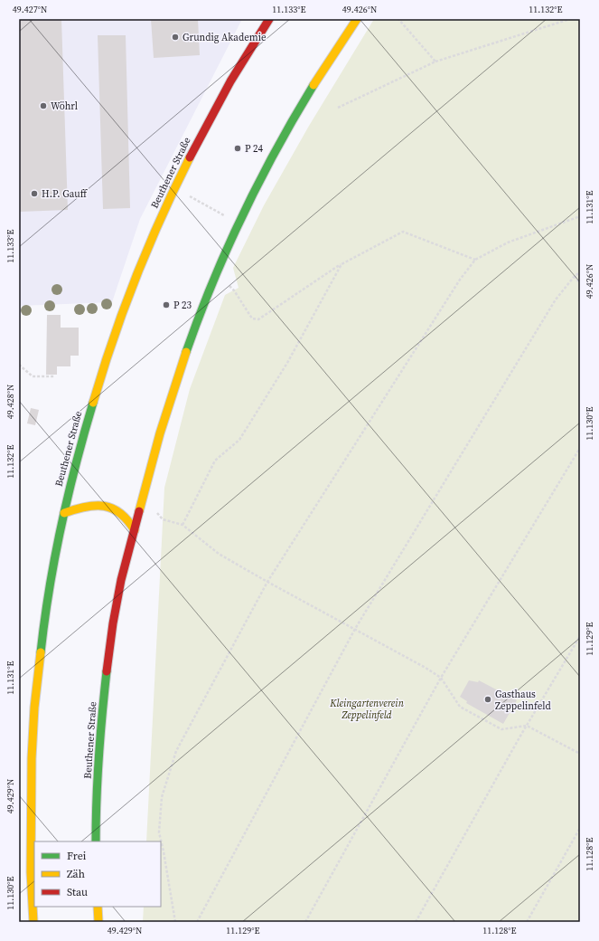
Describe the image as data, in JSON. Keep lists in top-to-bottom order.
{
  "streets": {
    "main road": ["Beuthener Straße"]
  },
  "parks": ["Kleingartenverein Zeppelinfeld"],
  "places": [
    "Grundig Akademie",
    "Wöhrl",
    "P 24",
    "H.P. Gauff",
    "P 23",
    "Gasthaus Zeppelinfeld"
  ],
  "legend": ["Frei", "Zäh", "Stau"],
  "coordinates": [
    "49.427°N",
    "11.133°E",
    "49.426°N",
    "11.132°E",
    "11.131°E",
    "49.428°N",
    "11.130°E",
    "11.129°E",
    "49.429°N",
    "11.128°E"
  ]
}
